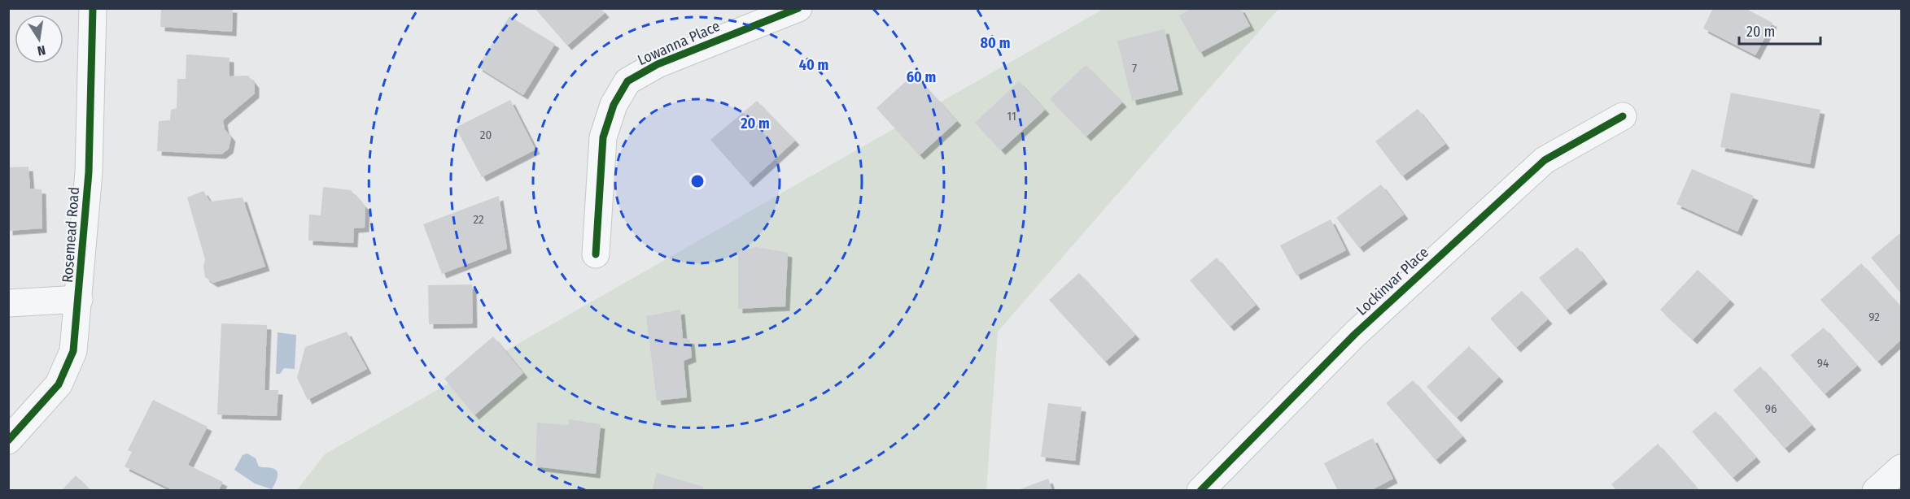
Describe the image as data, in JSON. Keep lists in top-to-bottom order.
{
  "streets": {
    "street": ["Lowanna Place", "Rosemead Road", "Lockinvar Place"]
  },
  "house_numbers": [
    "7",
    "11",
    "20",
    "22",
    "92",
    "94",
    "96"
  ],
  "scale_bar": "20 m",
  "north": "bottom",
  "rings": [
    "80 m",
    "40 m",
    "60 m",
    "20 m"
  ]
}
